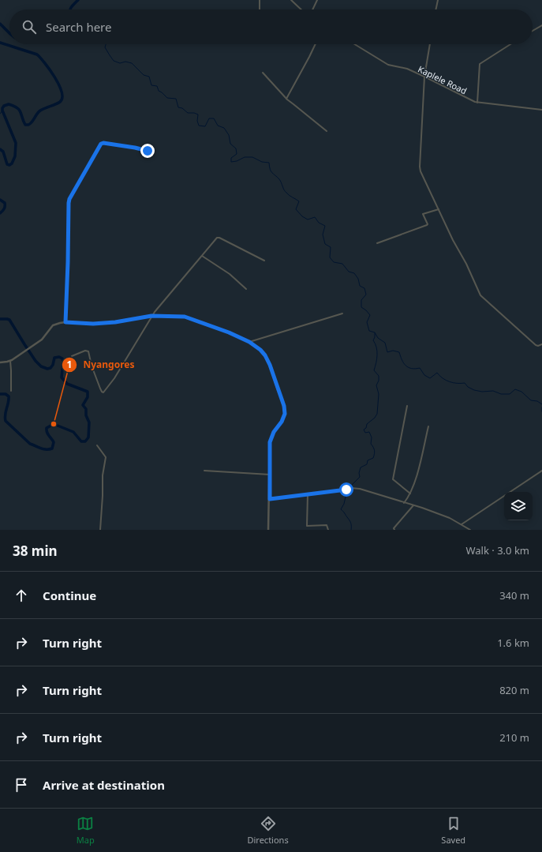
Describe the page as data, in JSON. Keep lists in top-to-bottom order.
{
  "streets": {
    "street": ["Kaplele Road"]
  },
  "places": ["Nyangores"],
  "page": {
    "search": "Search here",
    "heading": ["38 min", "Walk · 3.0 km"],
    "list": [
      ["Continue", "340 m"],
      ["Turn right", "1.6 km"],
      ["Turn right", "820 m"],
      ["Turn right", "210 m"],
      "Arrive at destination"
    ],
    "nav": ["Map", "Directions", "Saved"]
  }
}
